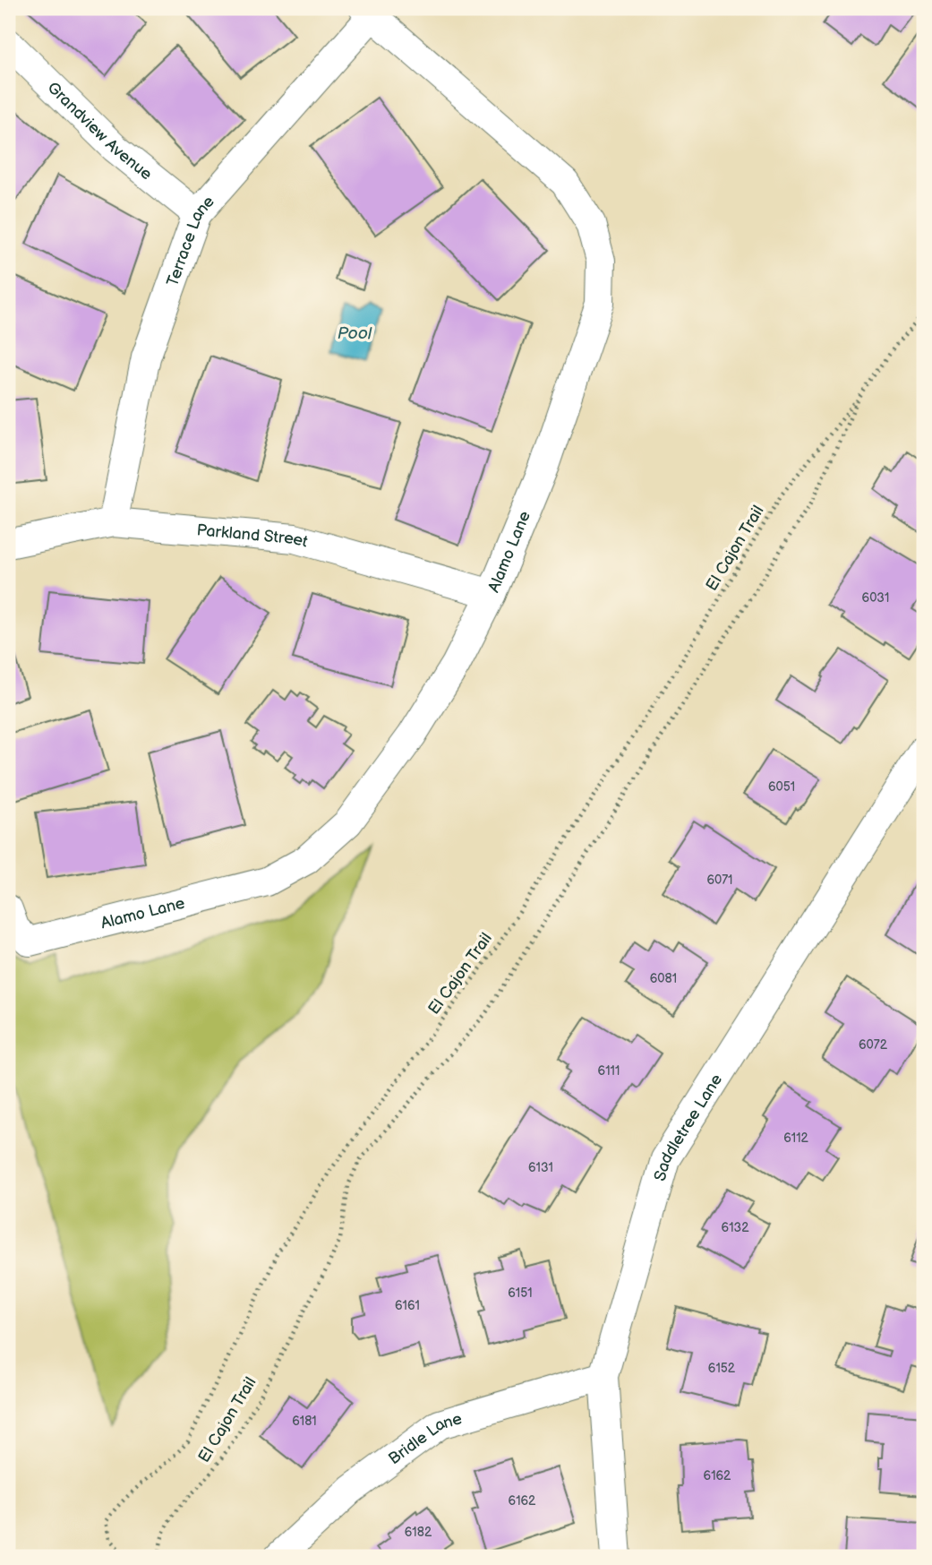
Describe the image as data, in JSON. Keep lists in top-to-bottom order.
{
  "streets": {
    "street": [
      "Grandview Avenue",
      "Terrace Lane",
      "Parkland Street",
      "Alamo Lane",
      "Saddletree Lane",
      "Bridle Lane"
    ],
    "path": ["El Cajon Trail"]
  },
  "crossings": [
    ["Grandview Avenue", "Terrace Lane"],
    ["Terrace Lane", "Parkland Street"],
    ["Terrace Lane", "Alamo Lane"],
    ["Parkland Street", "Alamo Lane"],
    ["Saddletree Lane", "Bridle Lane"]
  ],
  "water": ["Pool"],
  "house_numbers": [
    "6031",
    "6051",
    "6071",
    "6081",
    "6072",
    "6111",
    "6112",
    "6131",
    "6132",
    "6151",
    "6161",
    "6152",
    "6181",
    "6162",
    "6162",
    "6182"
  ]
}
